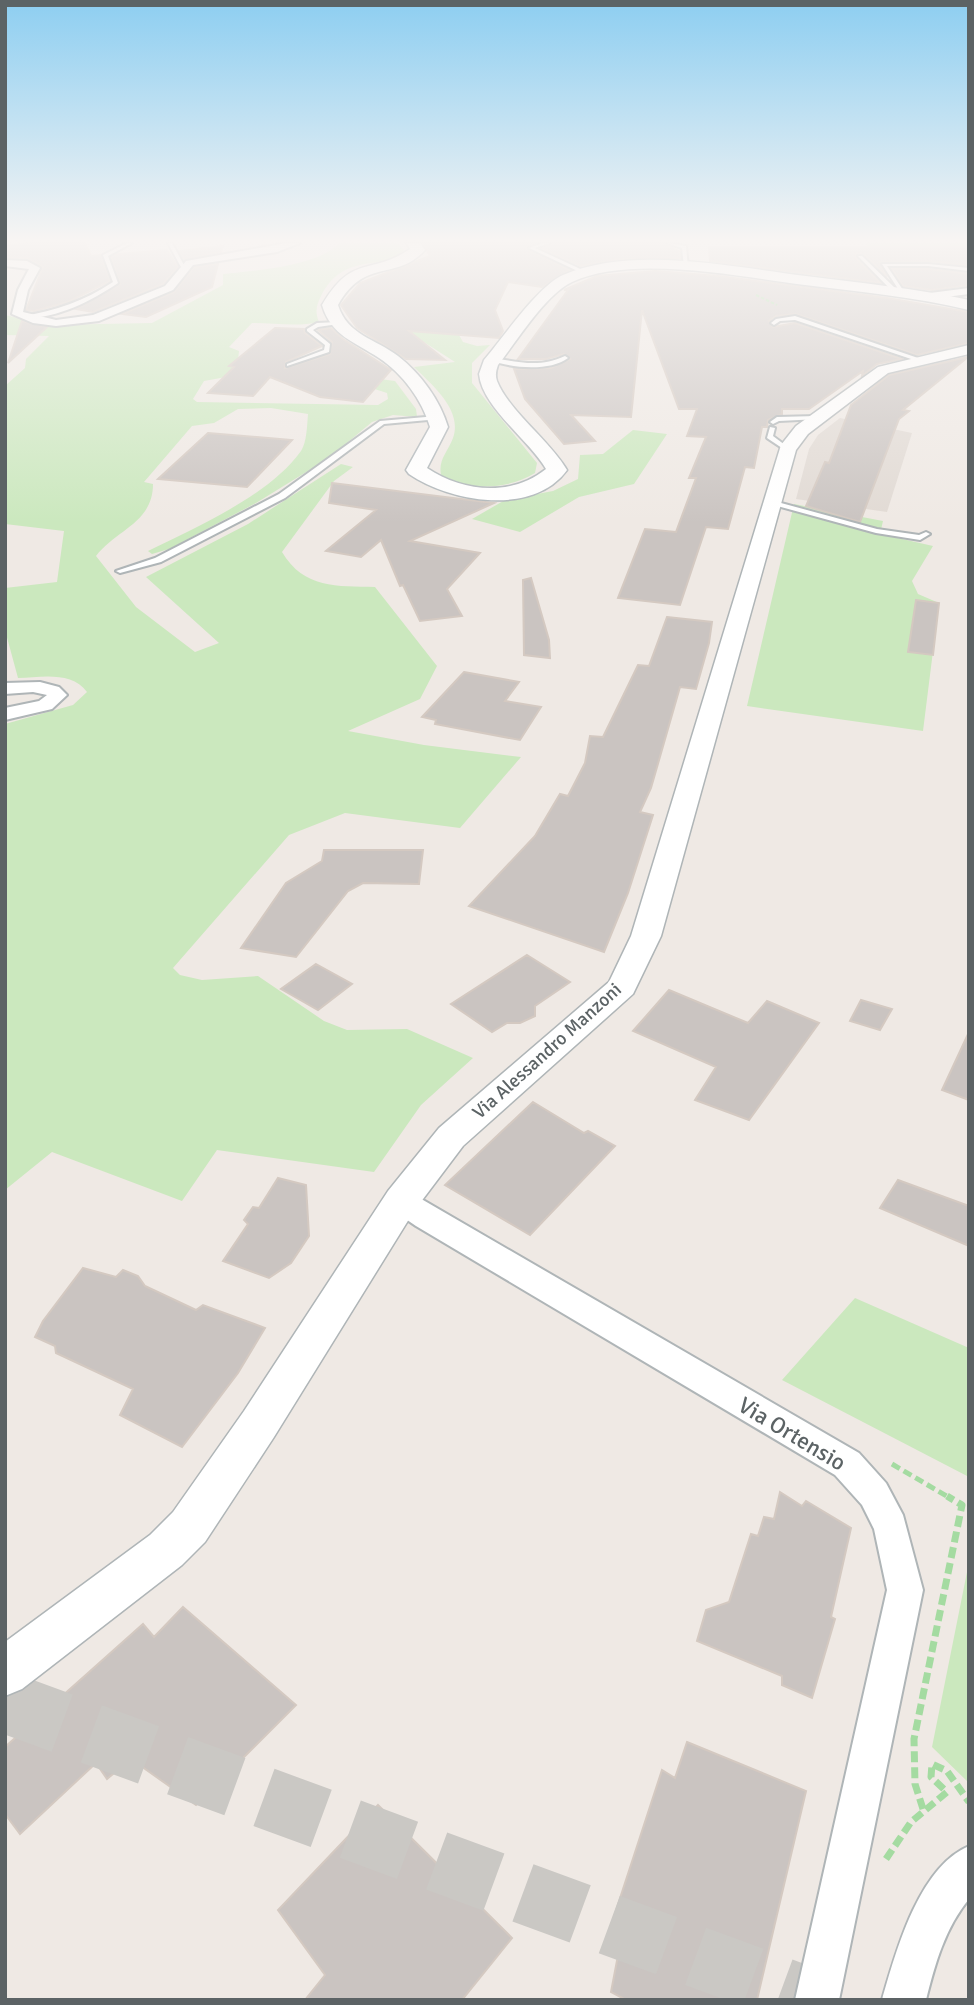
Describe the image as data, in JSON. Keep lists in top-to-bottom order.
{
  "streets": {
    "street": ["Via Alessandro Manzoni", "Via Ortensio"]
  },
  "crossings": [
    ["Via Alessandro Manzoni", "Via Ortensio"]
  ]
}
